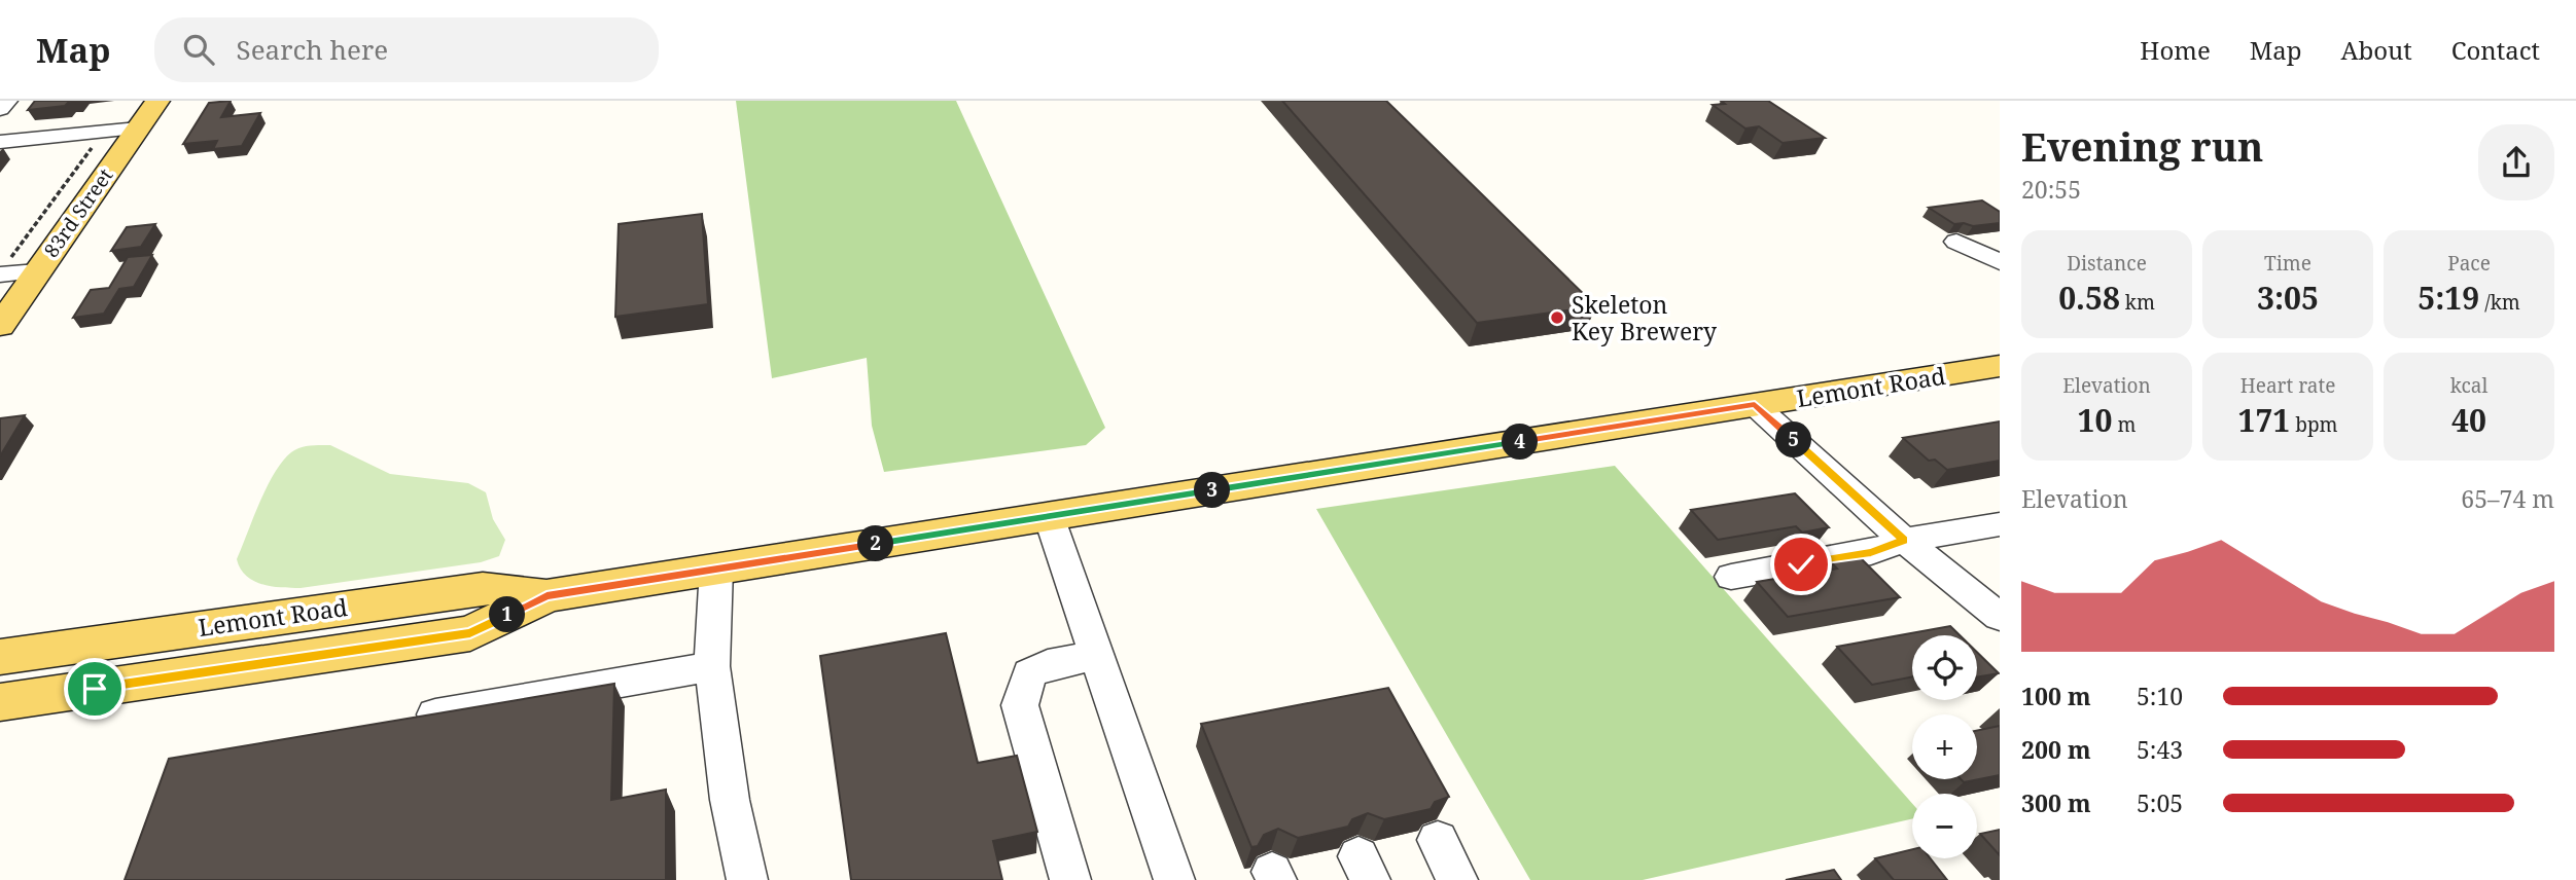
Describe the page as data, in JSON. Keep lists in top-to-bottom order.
{
  "streets": {
    "main road": ["83rd Street", "Lemont Road"]
  },
  "places": ["Skeleton Key Brewery"],
  "page": {
    "header": "Map",
    "search": "Search here",
    "nav": [
      "Home",
      "Map",
      "About",
      "Contact"
    ],
    "heading": ["Evening run", "20:55"],
    "stats": [
      ["Distance", "0.58 km"],
      ["Time", "3:05"],
      ["Pace", "5:19 /km"],
      ["Elevation", "10 m"],
      ["Heart rate", "171 bpm"],
      ["kcal", "40"]
    ],
    "pins": [
      "5",
      "4",
      "3",
      "2",
      "1"
    ],
    "chart": ["Elevation", "65–74 m"],
    "map_buttons": ["+", "−"],
    "list": [
      {
        "name": "100 m",
        "note": "5:10"
      },
      {
        "name": "200 m",
        "note": "5:43"
      },
      {
        "name": "300 m",
        "note": "5:05"
      }
    ]
  }
}
